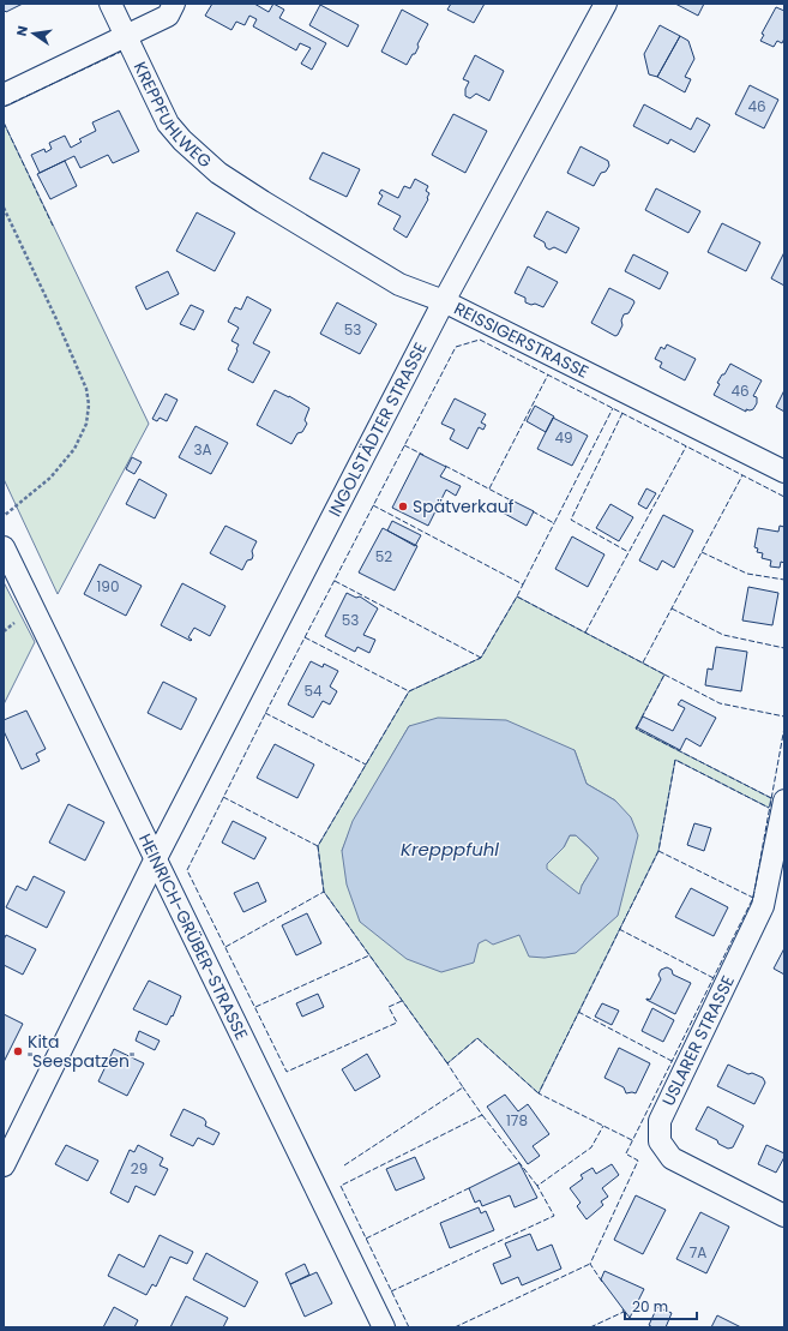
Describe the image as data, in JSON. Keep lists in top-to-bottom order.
{
  "streets": {
    "street": [
      "KREPPFUHLWEG",
      "REISSIGERSTRASSE",
      "INGOLSTÄDTER STRASSE",
      "HEINRICH-GRÜBER-STRASSE",
      "USLARER STRASSE"
    ]
  },
  "crossings": [
    ["KREPPFUHLWEG", "REISSIGERSTRASSE"],
    ["REISSIGERSTRASSE", "INGOLSTÄDTER STRASSE"],
    ["INGOLSTÄDTER STRASSE", "HEINRICH-GRÜBER-STRASSE"]
  ],
  "water": ["Krepppfuhl"],
  "places": ["Spätverkauf", "Kita \"Seespatzen\""],
  "house_numbers": [
    "46",
    "53",
    "46",
    "49",
    "3A",
    "52",
    "190",
    "53",
    "54",
    "178",
    "29",
    "7A"
  ],
  "scale_bar": "20 m",
  "north": "left"
}
